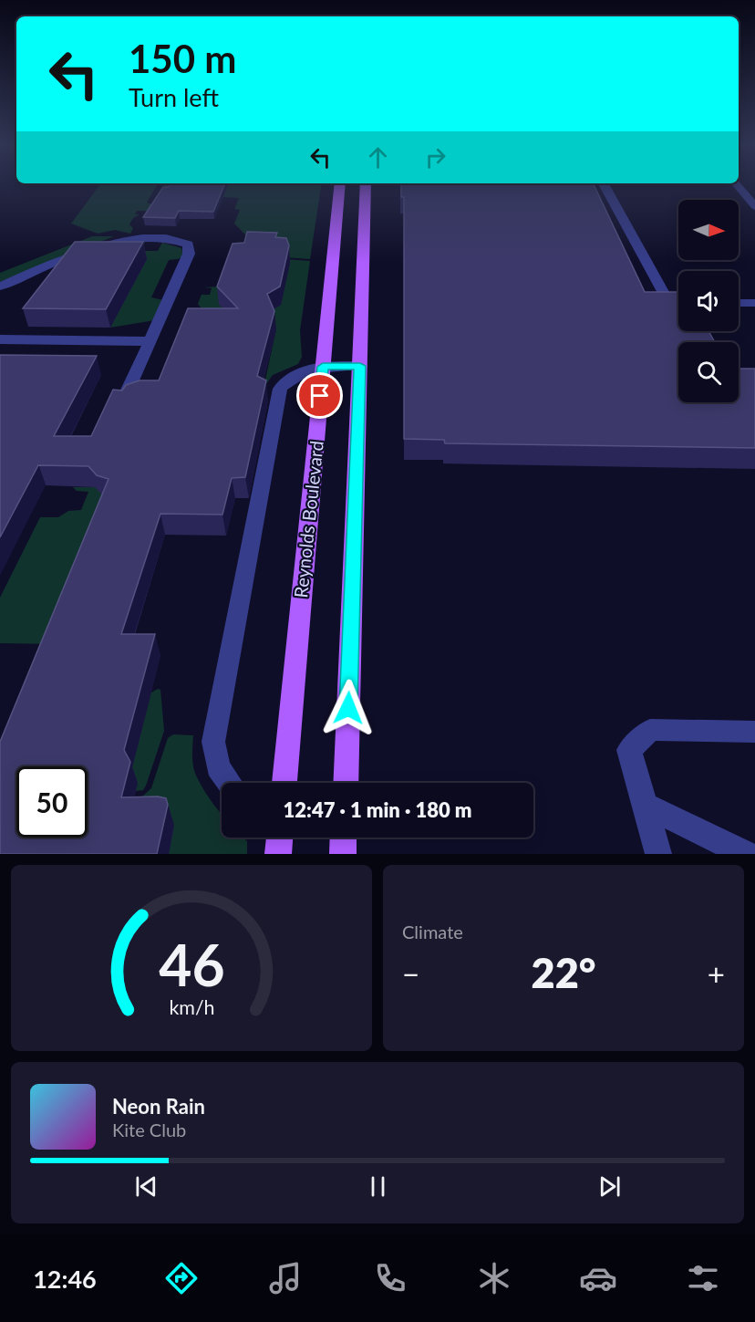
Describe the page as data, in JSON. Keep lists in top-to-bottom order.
{
  "streets": {
    "main road": ["Reynolds Boulevard"]
  },
  "north": "right",
  "page": {
    "turn": ["150 m", "Turn left"],
    "limit": "50",
    "trip": "12:47 · 1 min · 180 m",
    "tile": "Climate",
    "heat": ["−", "22°", "+"],
    "song": ["Neon Rain", "Kite Club"],
    "tabs": "12:46",
    "gauge": ["46", "km/h"]
  }
}
